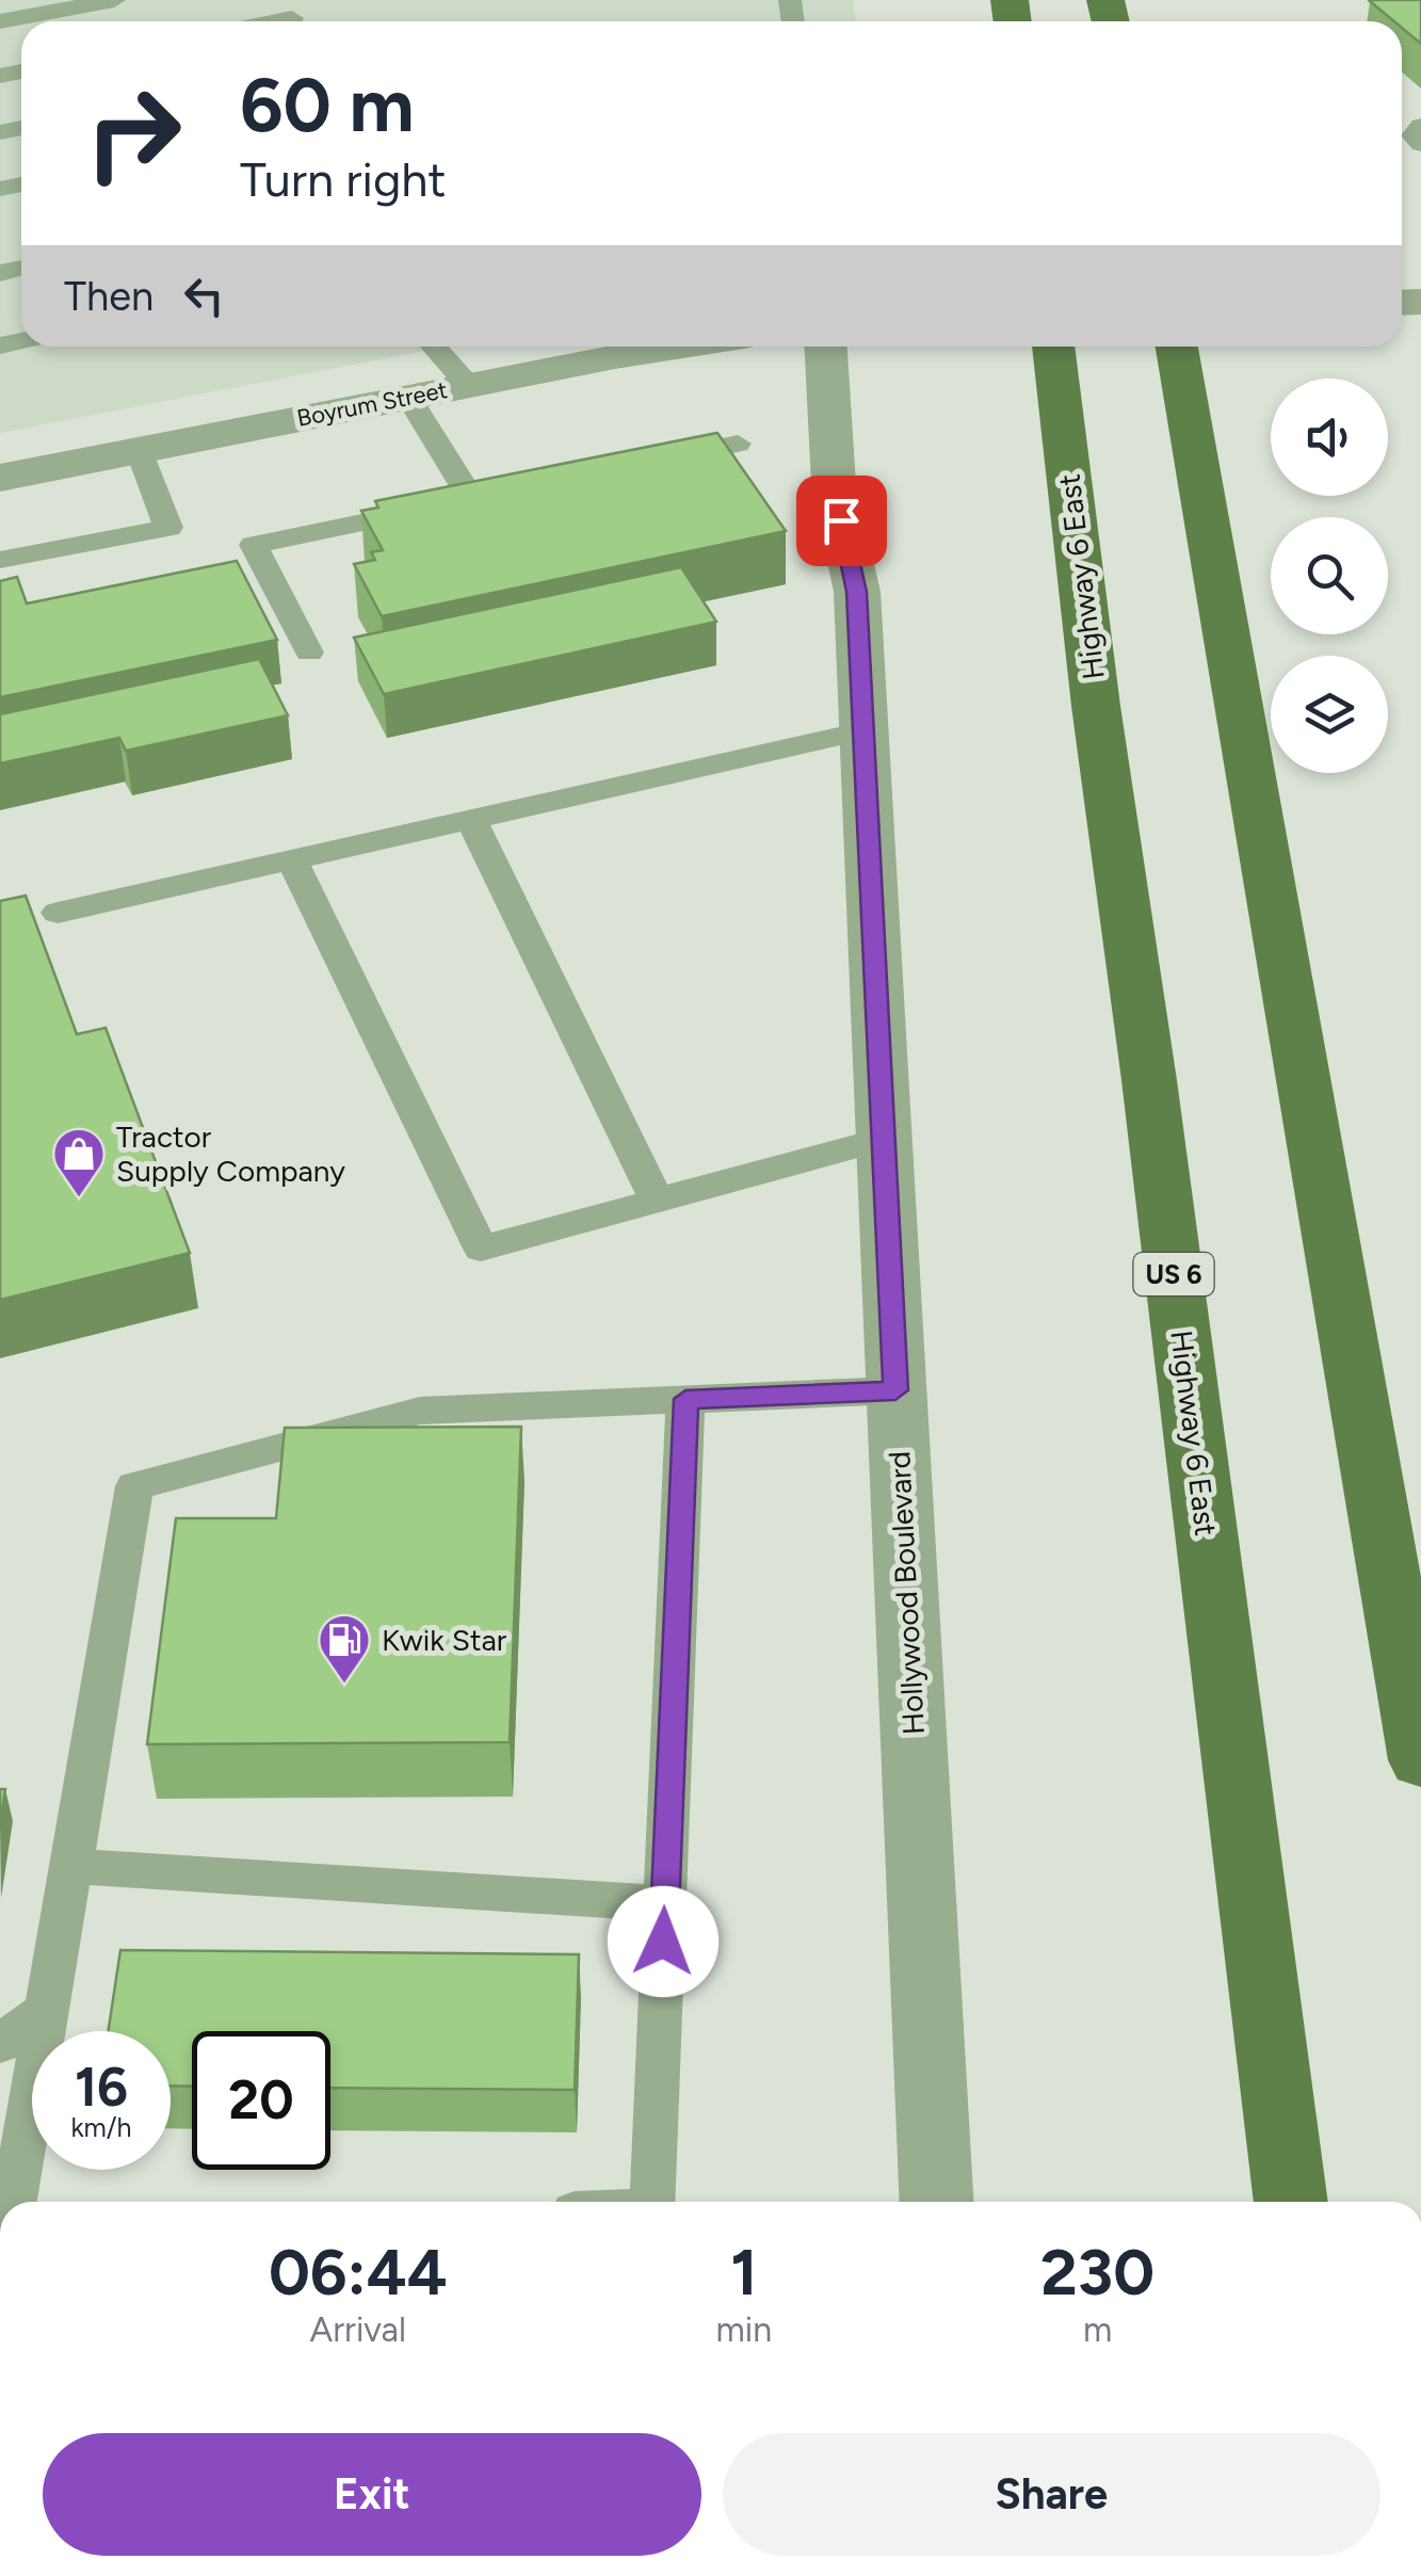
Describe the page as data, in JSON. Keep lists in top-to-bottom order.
{
  "streets": {
    "main road": ["Highway 6 East", "US 6"],
    "street": ["Boyrum Street", "Hollywood Boulevard"]
  },
  "places": {
    "shop": ["Tractor Supply Company"],
    "fuel station": ["Kwik Star"]
  },
  "page": {
    "turn": ["60 m", "Turn right"],
    "then": "Then",
    "speed": "16 km/h",
    "limit": "20",
    "eta": [
      "06:44",
      "Arrival",
      "1",
      "min",
      "230",
      "m"
    ],
    "buttons": ["Exit", "Share"]
  }
}
